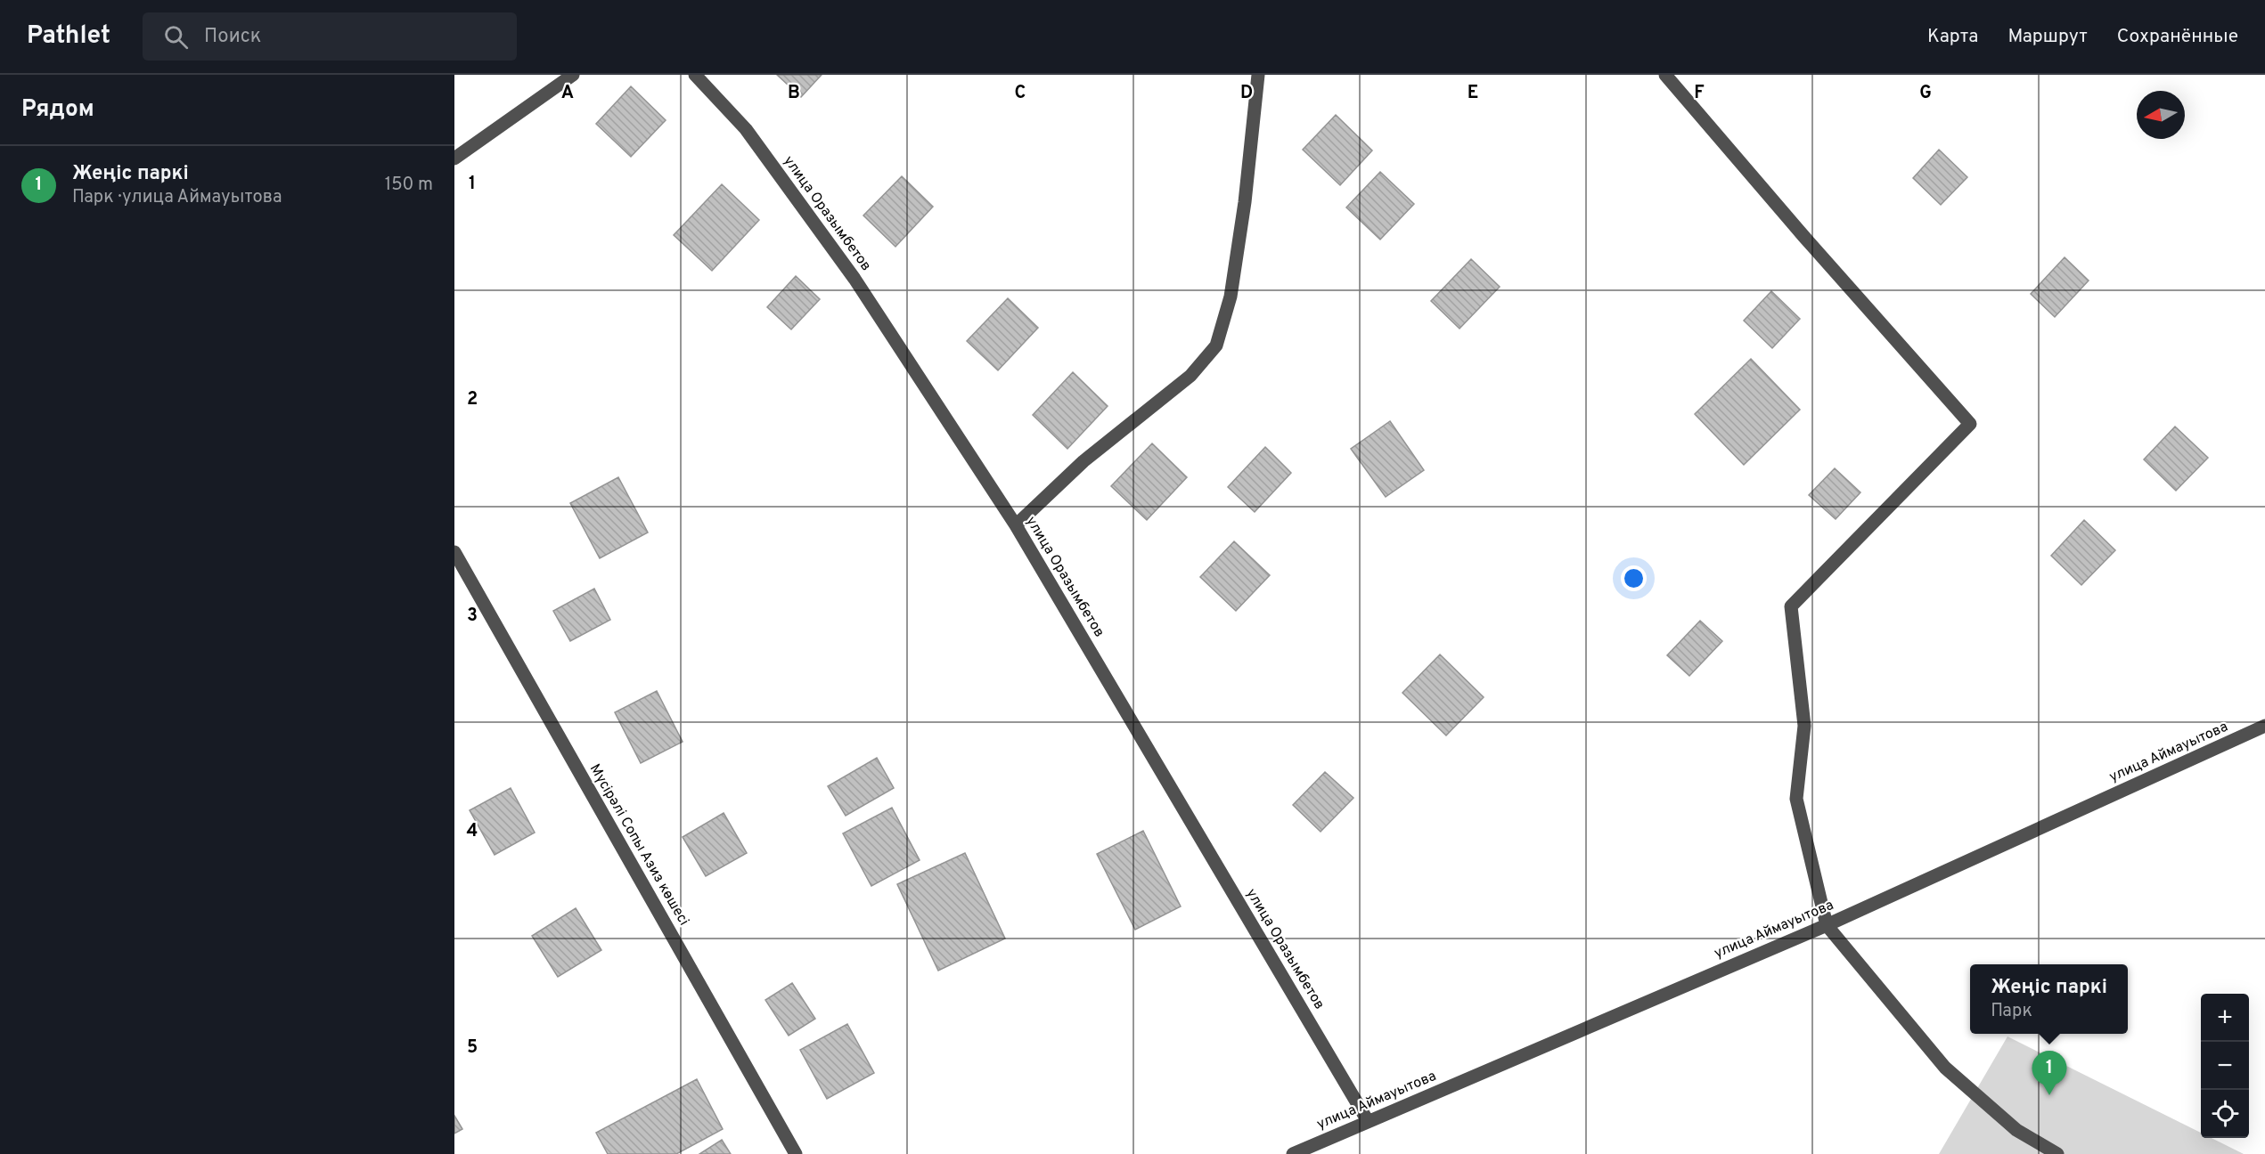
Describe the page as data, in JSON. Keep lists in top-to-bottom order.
{
  "streets": {
    "street": ["улица Оразымбетов", "улица Аймауытова", "Мүсірәлі Сопы Азиз көшесі"]
  },
  "crossings": [
    ["улица Оразымбетов", "улица Аймауытова"]
  ],
  "north": "left",
  "page": {
    "header": "Pathlet",
    "search": "Поиск",
    "nav": ["Карта", "Маршрут", "Сохранённые"],
    "heading": "Рядом",
    "list": [
      {
        "mark": "1",
        "name": "Жеңіс паркі",
        "note": "Парк · улица Аймауытова",
        "value": "150 m"
      }
    ],
    "popup": ["Жеңіс паркі", "Парк"],
    "map_buttons": ["+", "−"],
    "pins": "1"
  },
  "grid": {
    "columns": [
      "A",
      "B",
      "C",
      "D",
      "E",
      "F",
      "G"
    ],
    "rows": [
      "1",
      "2",
      "3",
      "4",
      "5"
    ]
  }
}
